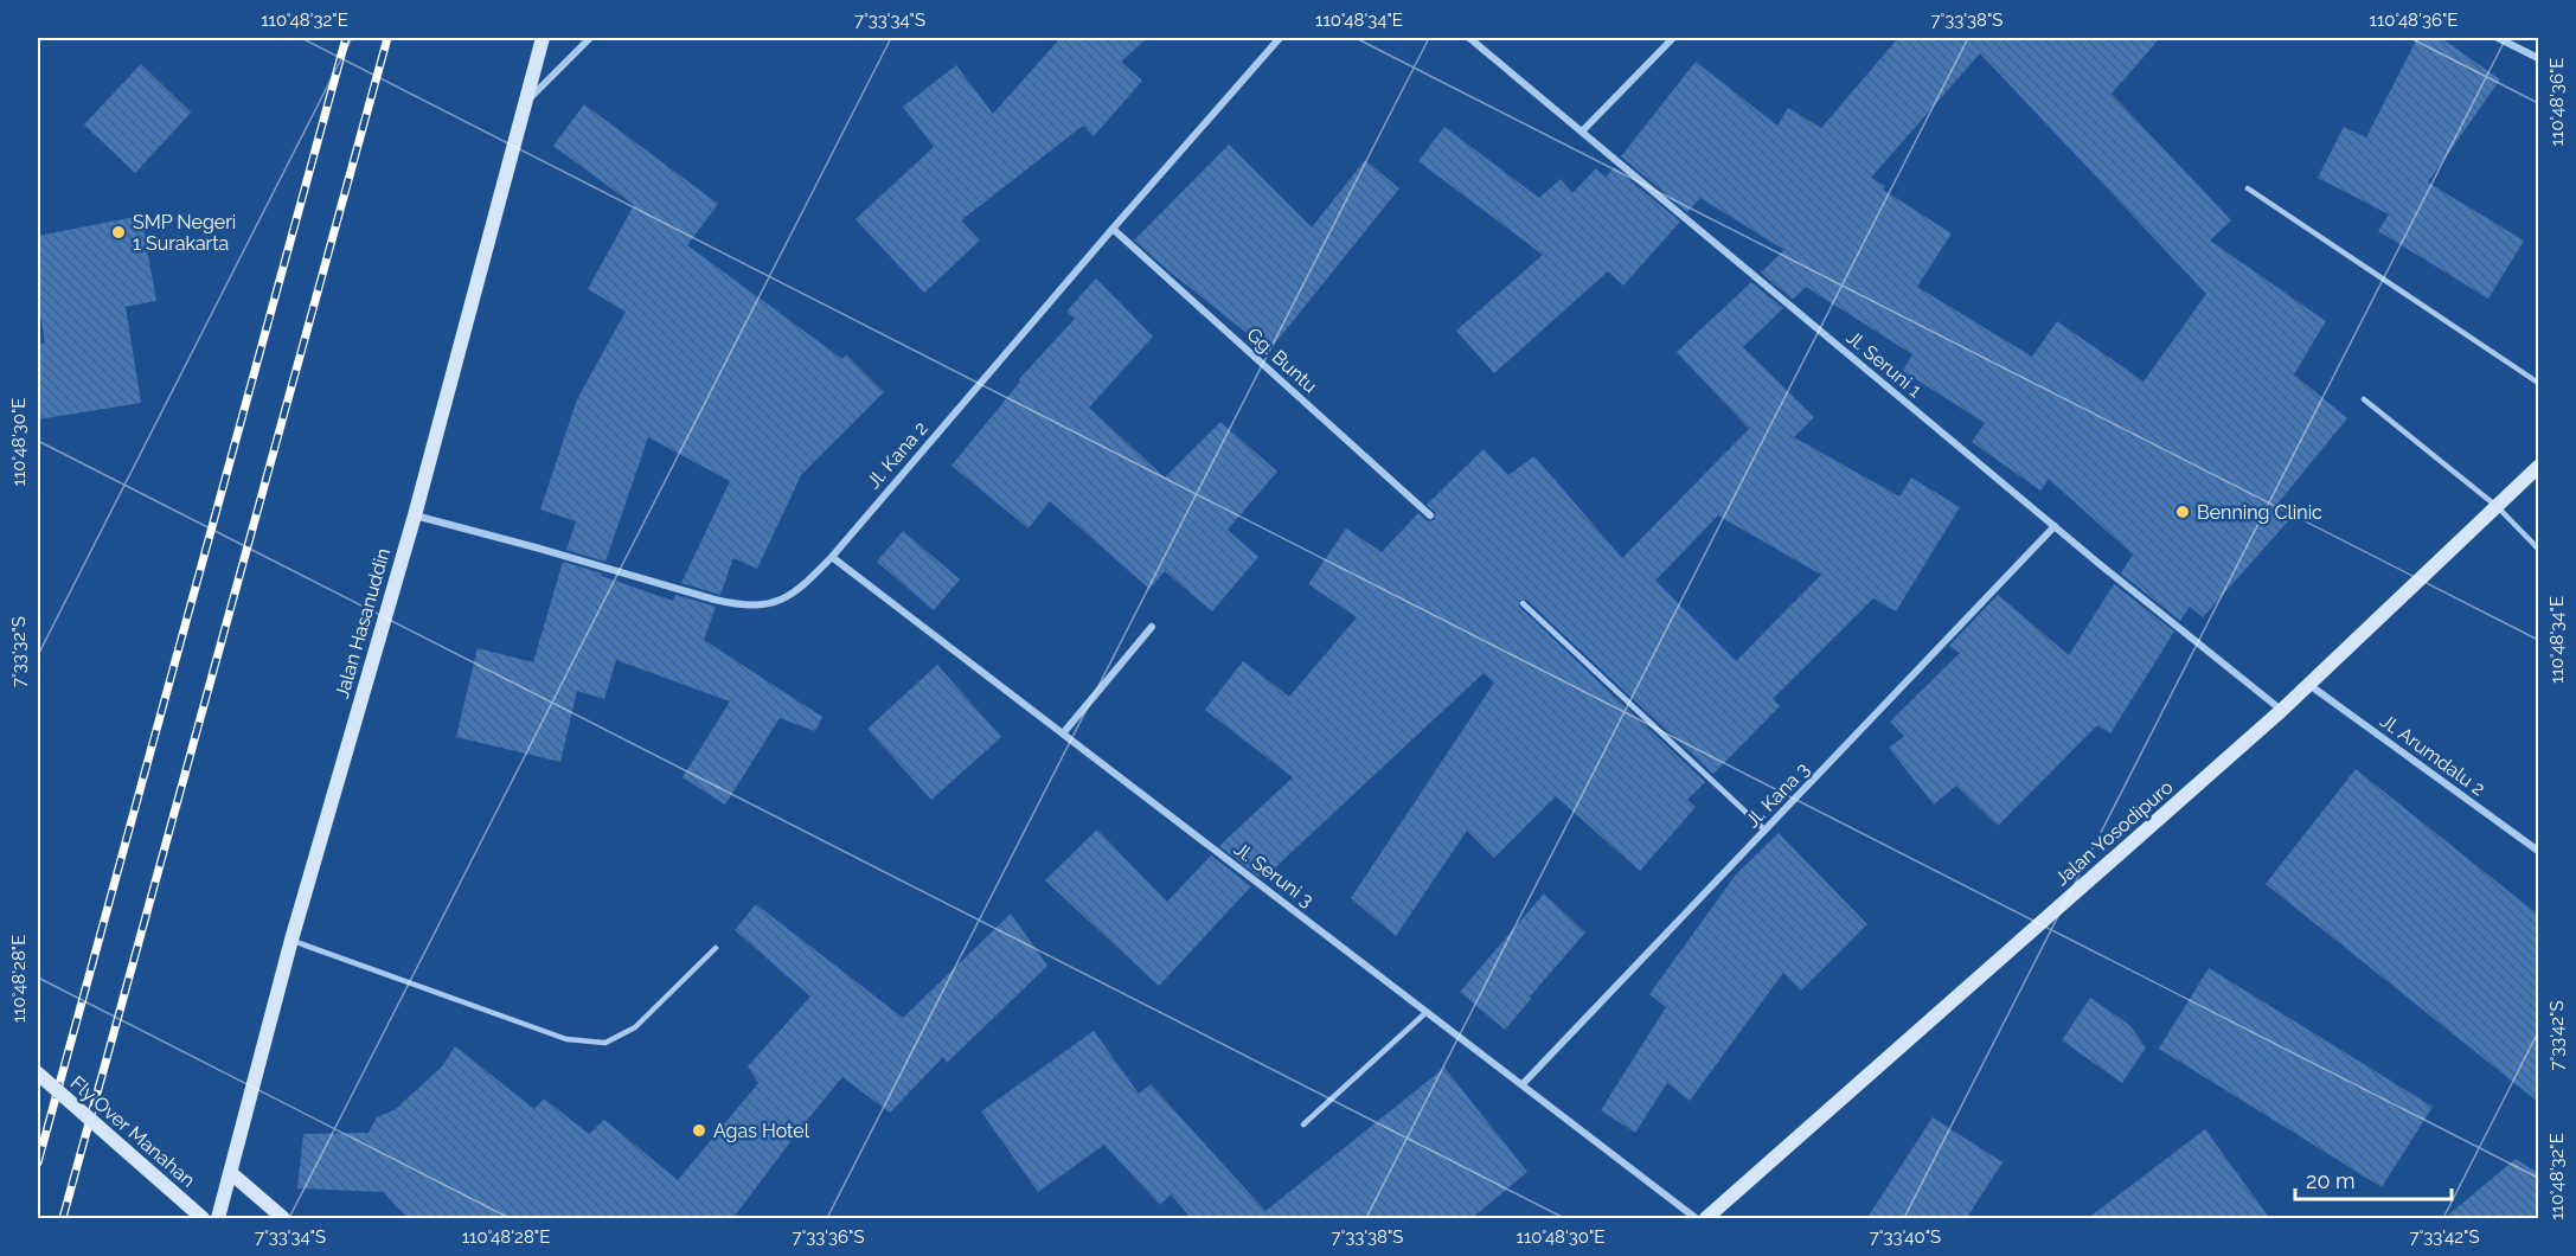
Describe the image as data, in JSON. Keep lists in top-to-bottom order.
{
  "streets": {
    "main road": ["Jalan Hasanuddin", "Jalan Yosodipuro", "Fly Over Manahan"],
    "street": [
      "Gg. Buntu",
      "Jl. Seruni 1",
      "Jl. Kana 2",
      "Jl. Arumdalu 2",
      "Jl. Kana 3",
      "Jl. Seruni 3"
    ]
  },
  "crossings": [
    ["Gg. Buntu", "Jl. Kana 2"],
    ["Jl. Seruni 1", "Jl. Kana 3"],
    ["Jl. Seruni 1", "Jalan Yosodipuro"],
    ["Jl. Kana 2", "Jalan Hasanuddin"],
    ["Jl. Kana 2", "Jl. Seruni 3"],
    ["Jl. Arumdalu 2", "Jalan Yosodipuro"],
    ["Jl. Kana 3", "Jl. Seruni 3"]
  ],
  "places": ["SMP Negeri 1 Surakarta", "Benning Clinic", "Agas Hotel"],
  "scale_bar": "20 m",
  "coordinates": [
    "110°48'32\"E",
    "7°33'34\"S",
    "110°48'34\"E",
    "7°33'38\"S",
    "110°48'36\"E",
    "110°48'30\"E",
    "7°33'32\"S",
    "110°48'28\"E",
    "7°33'42\"S",
    "7°33'36\"S",
    "7°33'40\"S"
  ]
}
